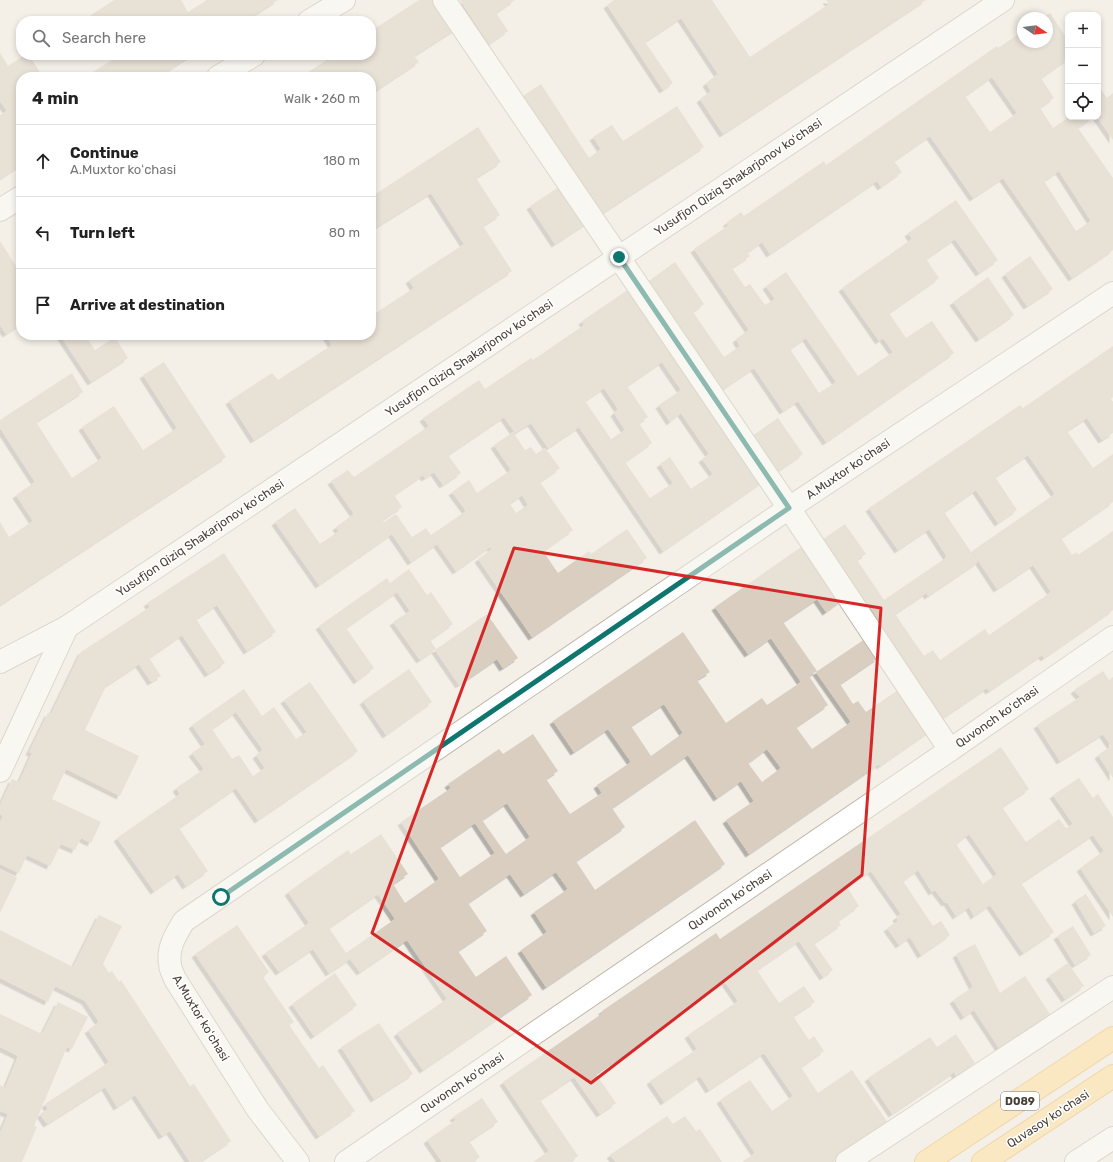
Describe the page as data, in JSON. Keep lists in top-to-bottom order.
{
  "streets": {
    "main road": ["D089", "Quvasoy koʻchasi"],
    "street": ["Yusufjon Qiziq Shakarjonov koʻchasi", "A.Muxtor koʻchasi", "Quvonch koʻchasi"]
  },
  "north": "right",
  "page": {
    "map_buttons": ["+", "−"],
    "search": "Search here",
    "heading": ["4 min", "Walk · 260 m"],
    "list": [
      ["Continue", "A.Muxtor koʻchasi", "180 m"],
      ["Turn left", "80 m"],
      "Arrive at destination"
    ]
  }
}
